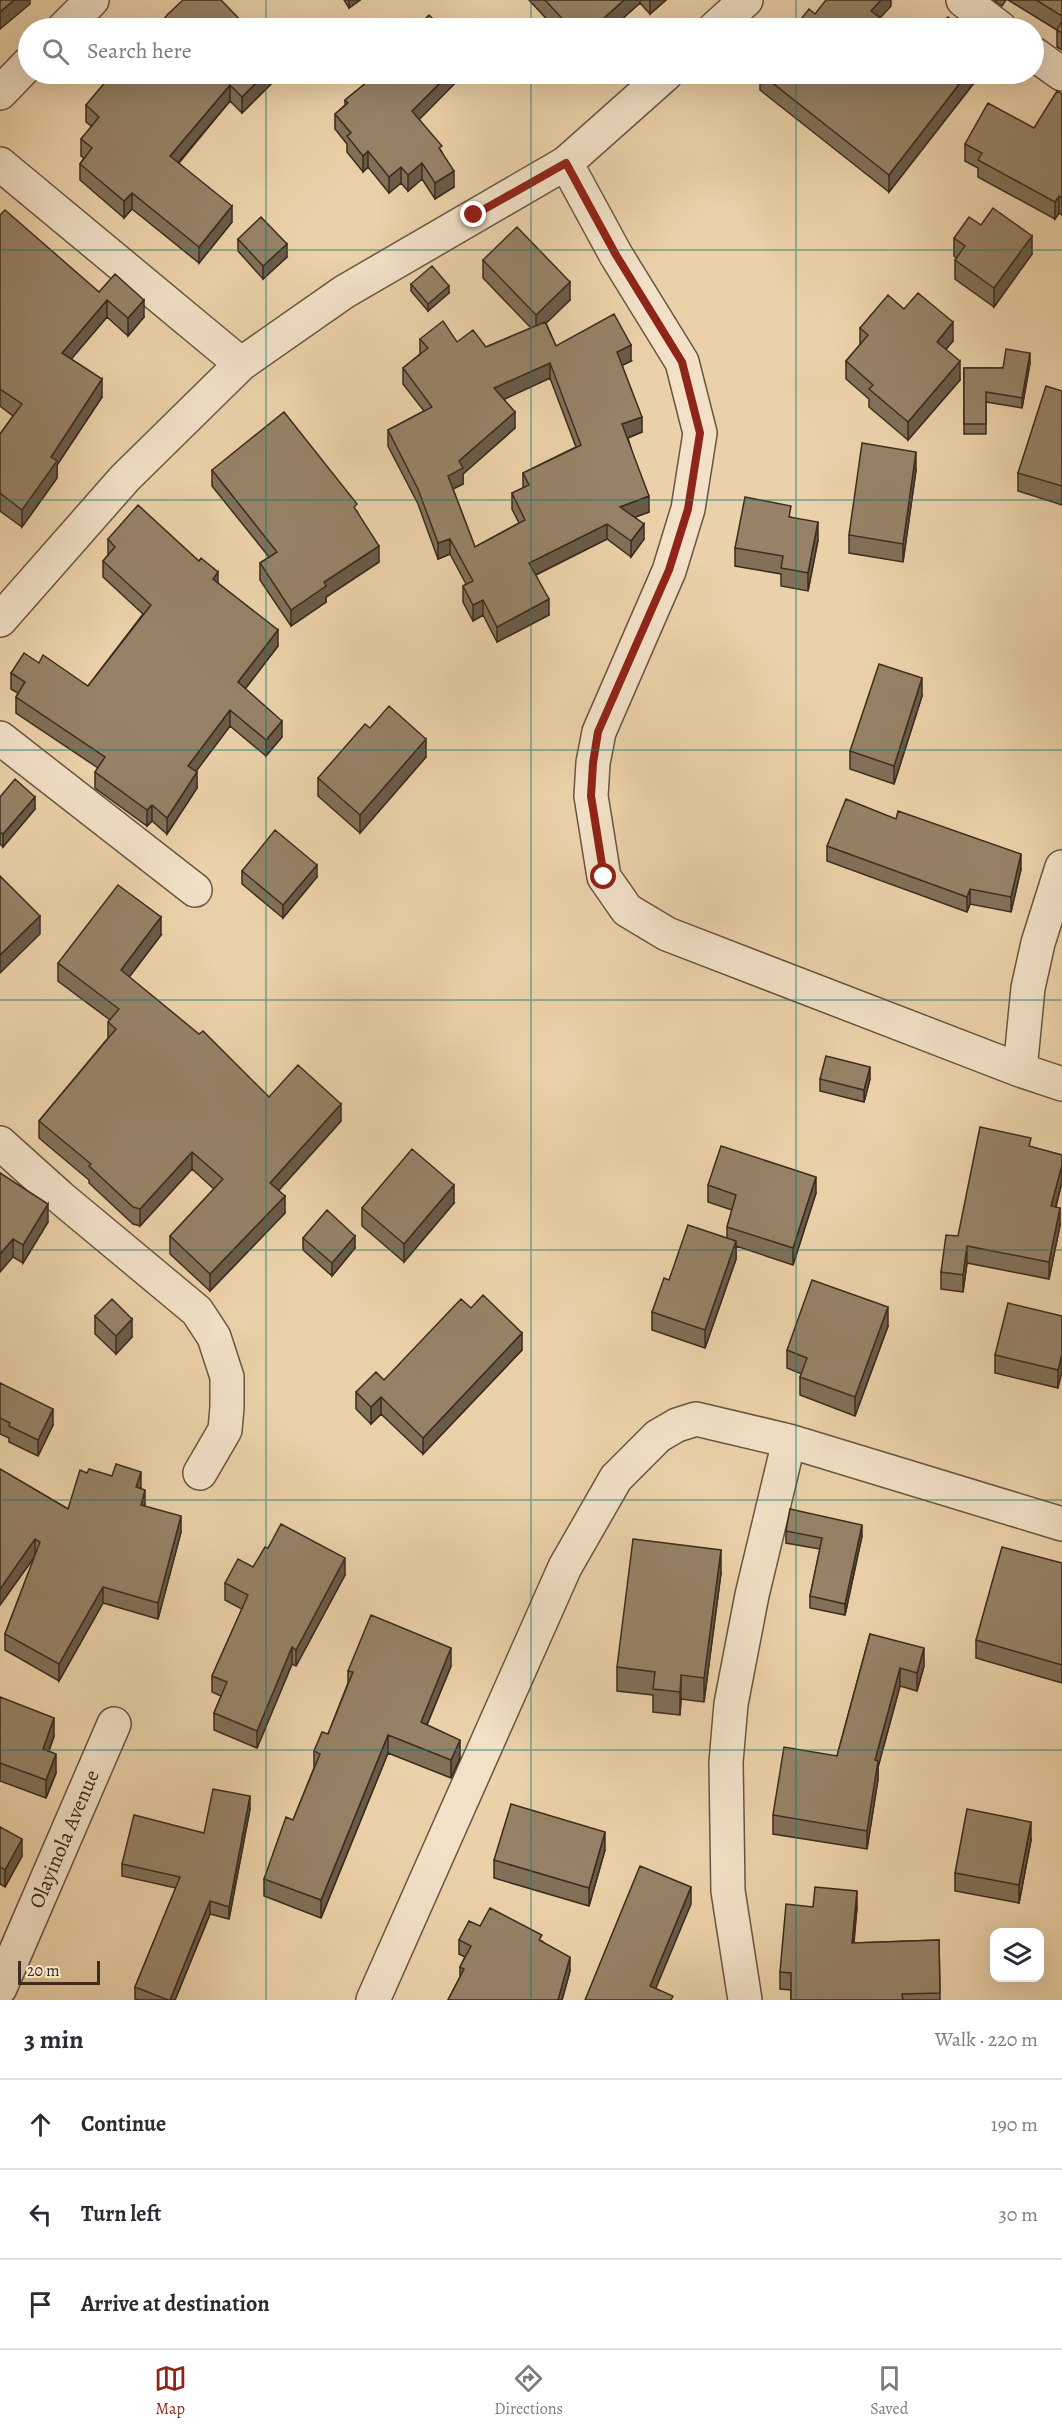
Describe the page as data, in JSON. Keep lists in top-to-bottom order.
{
  "streets": {
    "street": ["Olayinola Avenue"]
  },
  "scale_bar": "20 m",
  "page": {
    "search": "Search here",
    "scale": "20 m",
    "heading": ["3 min", "Walk · 220 m"],
    "list": [
      ["Continue", "190 m"],
      ["Turn left", "30 m"],
      "Arrive at destination"
    ],
    "nav": ["Map", "Directions", "Saved"]
  }
}
